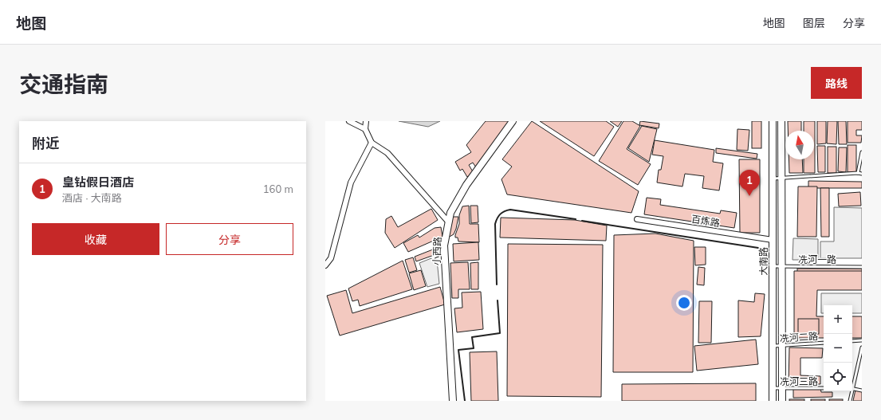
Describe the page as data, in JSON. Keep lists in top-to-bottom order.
{
  "streets": {
    "street": ["百炼路", "小西路", "大南路"],
    "lane": ["冼河一路", "冼河二路", "冼河三路"]
  },
  "crossings": [
    ["百炼路", "大南路"],
    ["冼河一路", "大南路"],
    ["大南路", "冼河二路"],
    ["大南路", "冼河三路"]
  ],
  "north": "top",
  "page": {
    "header": "地图",
    "nav": ["地图", "图层", "分享"],
    "title": "交通指南",
    "buttons": [
      "路线",
      ["收藏", "分享"]
    ],
    "heading": "附近",
    "list": [
      {
        "mark": "1",
        "name": "皇钻假日酒店",
        "note": "酒店 · 大南路",
        "value": "160 m"
      }
    ],
    "pins": "1",
    "map_buttons": ["+", "−"]
  }
}
